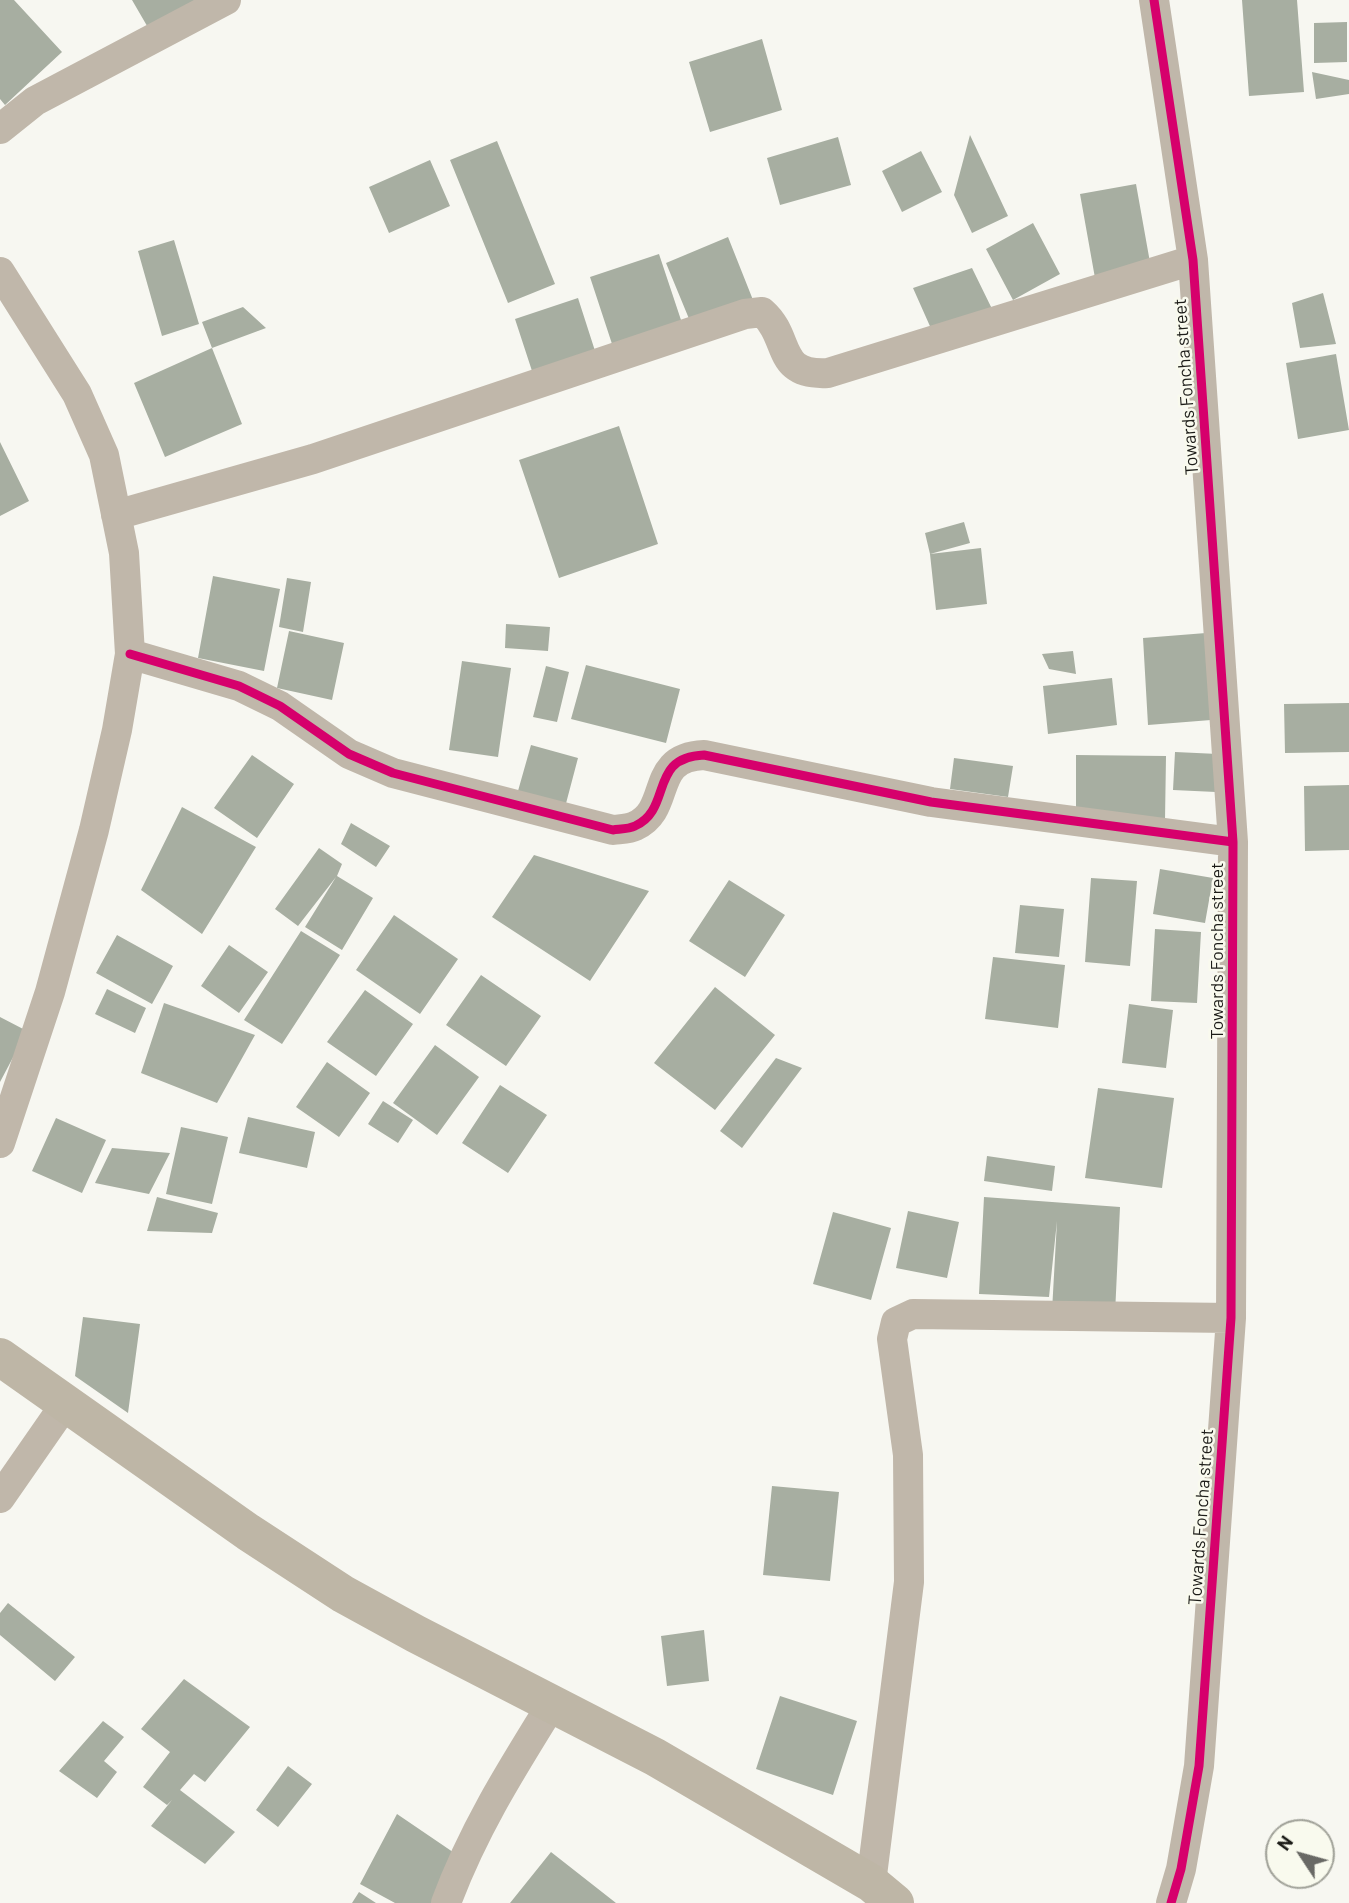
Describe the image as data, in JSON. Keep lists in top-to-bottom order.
{
  "streets": {
    "street": ["Towards Foncha street"]
  },
  "north": "top left"
}
